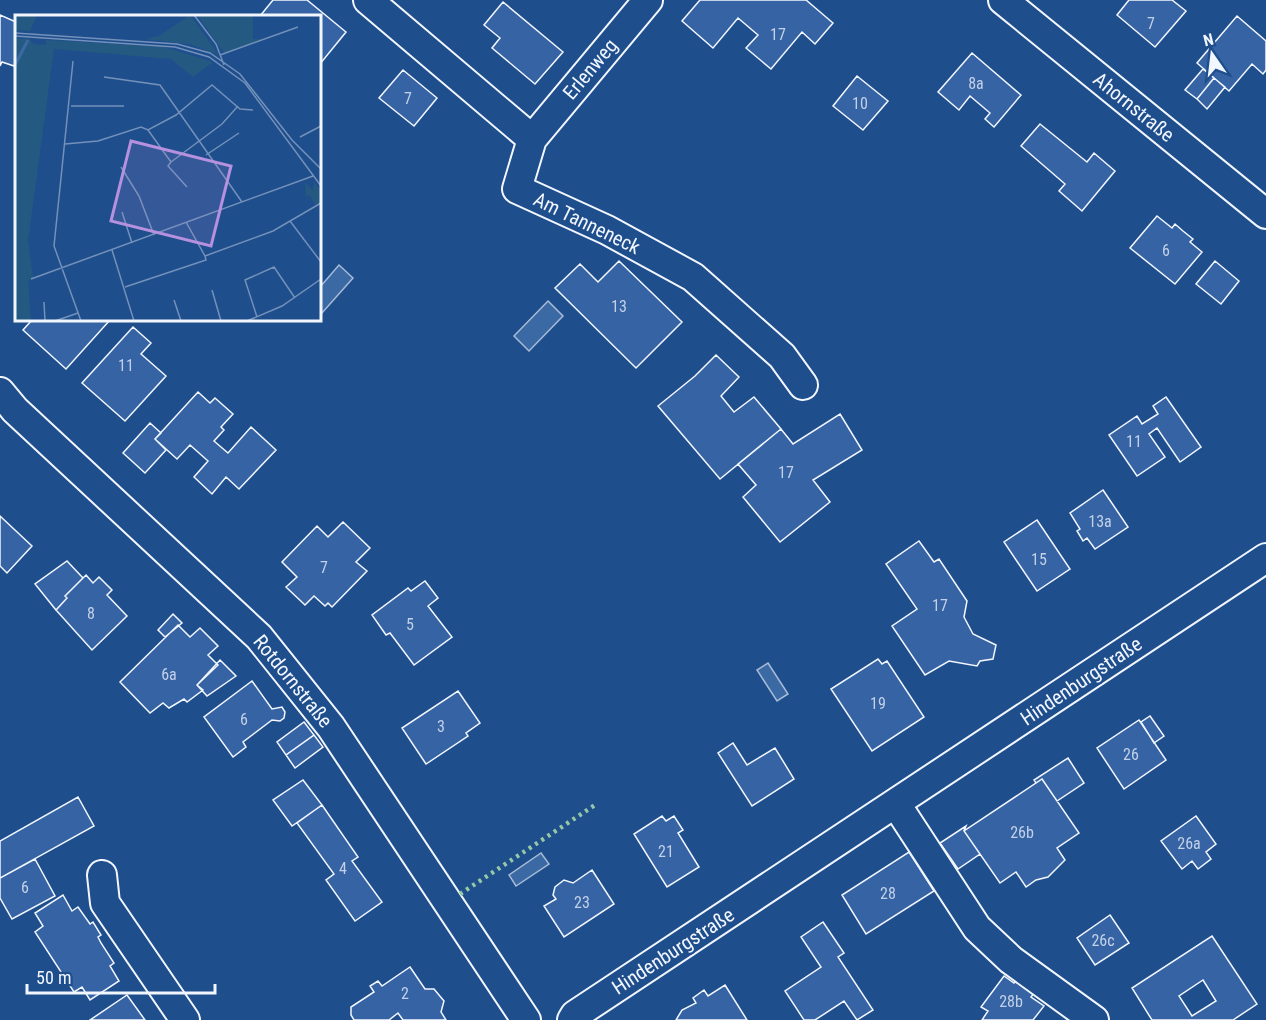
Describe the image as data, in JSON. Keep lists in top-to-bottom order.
{
  "streets": {
    "street": [
      "Erlenweg",
      "Ahornstraße",
      "Am Tanneneck",
      "Rotdornstraße",
      "Hindenburgstraße"
    ]
  },
  "crossings": [
    ["Erlenweg", "Am Tanneneck"]
  ],
  "house_numbers": [
    "7",
    "17",
    "8a",
    "7",
    "10",
    "6",
    "13",
    "11",
    "11",
    "17",
    "13a",
    "15",
    "7",
    "17",
    "8",
    "5",
    "6a",
    "19",
    "6",
    "3",
    "26",
    "26b",
    "26a",
    "21",
    "4",
    "6",
    "28",
    "23",
    "26c",
    "2",
    "28b"
  ],
  "scale_bar": "50 m",
  "north": "top"
}
